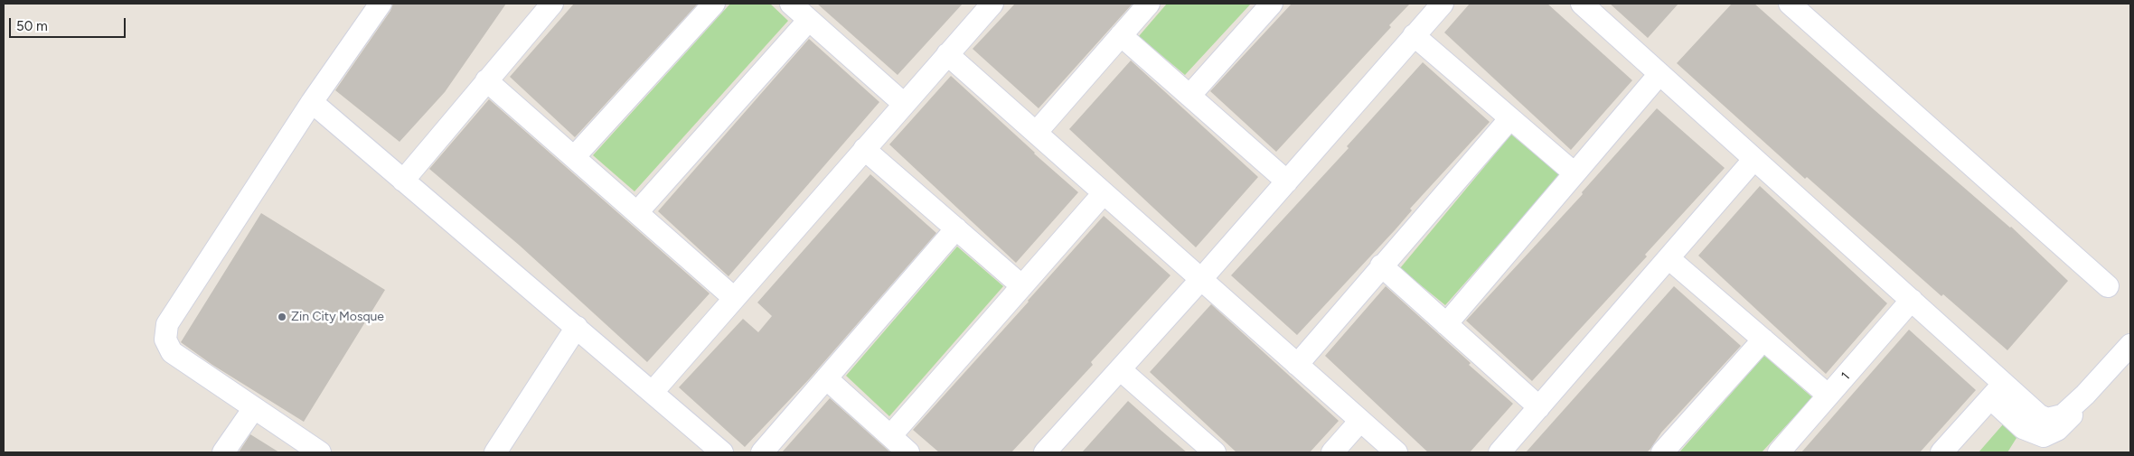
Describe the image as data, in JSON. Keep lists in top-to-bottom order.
{
  "streets": {
    "street": ["1"]
  },
  "places": ["Zin City Mosque"],
  "scale_bar": "50 m"
}
